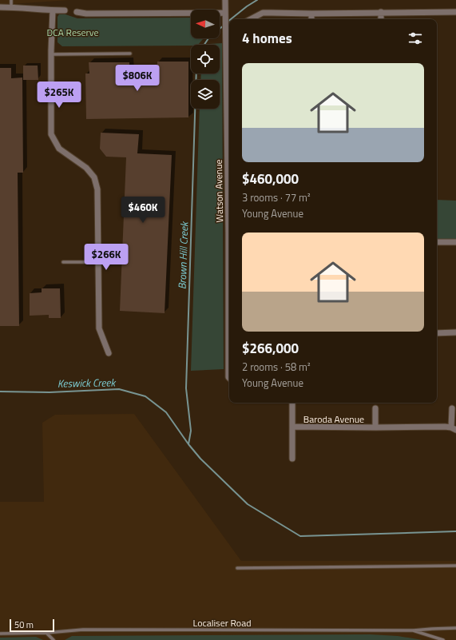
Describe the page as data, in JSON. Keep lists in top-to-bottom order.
{
  "streets": {
    "street": ["Watson Avenue", "Baroda Avenue"],
    "lane": ["Localiser Road"]
  },
  "water": ["Brown Hill Creek", "Keswick Creek"],
  "parks": ["DCA Reserve"],
  "scale_bar": "50 m",
  "north": "left",
  "page": {
    "heading": "4 homes",
    "list": [
      {
        "name": "$460,000",
        "note": "3 rooms · 77 m² · Young Avenue"
      },
      {
        "name": "$266,000",
        "note": "2 rooms · 58 m² · Young Avenue"
      }
    ],
    "price": [
      "$806K",
      "$265K",
      "$460K",
      "$266K"
    ],
    "scale": "50 m"
  }
}
